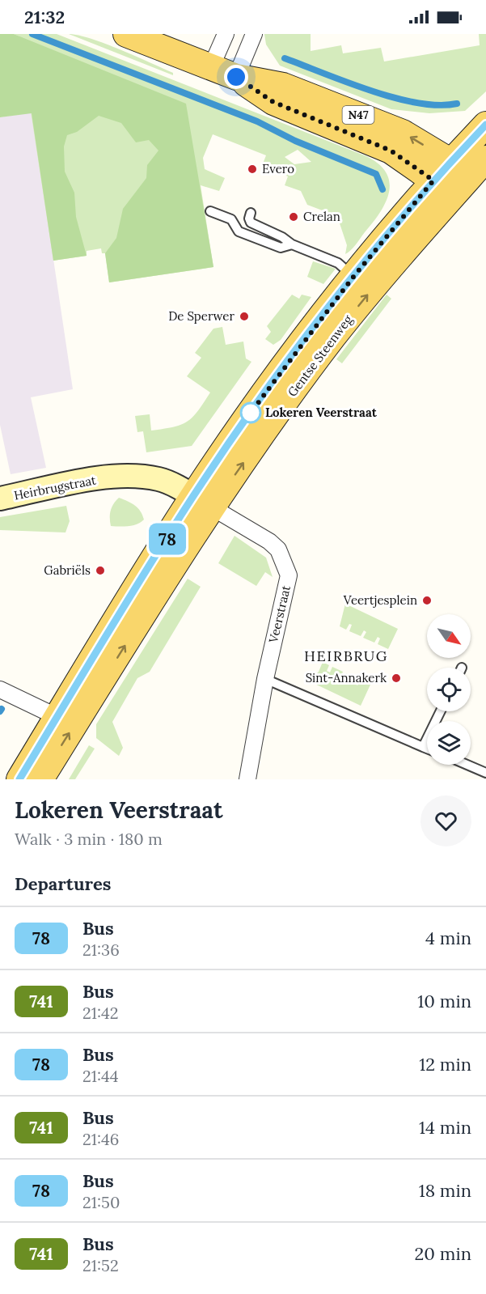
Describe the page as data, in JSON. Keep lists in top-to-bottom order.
{
  "streets": {
    "main road": ["N47", "Gentse Steenweg"],
    "street": ["Heirbrugstraat", "Veerstraat"]
  },
  "crossings": [
    ["N47", "Gentse Steenweg"],
    ["Gentse Steenweg", "Heirbrugstraat"],
    ["Gentse Steenweg", "Veerstraat"],
    ["Heirbrugstraat", "Veerstraat"]
  ],
  "districts": ["HEIRBRUG"],
  "places": [
    "Evero",
    "Crelan",
    "De Sperwer",
    "Lokeren Veerstraat",
    "Gabriëls",
    "Veertjesplein",
    "Sint-Annakerk"
  ],
  "lines": ["bus line 78"],
  "north": "bottom right",
  "page": {
    "status": "21:32",
    "on_map": "78",
    "heading": [
      ["Lokeren Veerstraat", "Walk · 3 min · 180 m"],
      "Departures"
    ],
    "list": [
      {
        "mark": "78",
        "name": "Bus",
        "note": "21:36",
        "value": "4 min"
      },
      {
        "mark": "741",
        "name": "Bus",
        "note": "21:42",
        "value": "10 min"
      },
      {
        "mark": "78",
        "name": "Bus",
        "note": "21:44",
        "value": "12 min"
      },
      {
        "mark": "741",
        "name": "Bus",
        "note": "21:46",
        "value": "14 min"
      },
      {
        "mark": "78",
        "name": "Bus",
        "note": "21:50",
        "value": "18 min"
      },
      {
        "mark": "741",
        "name": "Bus",
        "note": "21:52",
        "value": "20 min"
      }
    ]
  }
}
